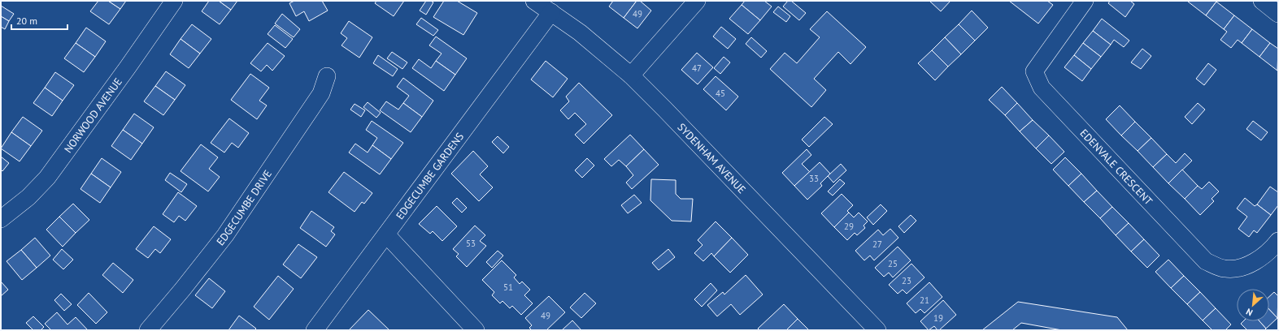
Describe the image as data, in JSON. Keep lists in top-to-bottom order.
{
  "streets": {
    "street": [
      "NORWOOD AVENUE",
      "SYDENHAM AVENUE",
      "EDENVALE CRESCENT",
      "EDGECUMBE GARDENS",
      "EDGECUMBE DRIVE"
    ]
  },
  "crossings": [
    ["SYDENHAM AVENUE", "EDGECUMBE GARDENS"]
  ],
  "house_numbers": [
    "49",
    "47",
    "45",
    "33",
    "29",
    "53",
    "27",
    "25",
    "23",
    "51",
    "21",
    "49",
    "19"
  ],
  "scale_bar": "20 m",
  "north": "bottom left"
}
